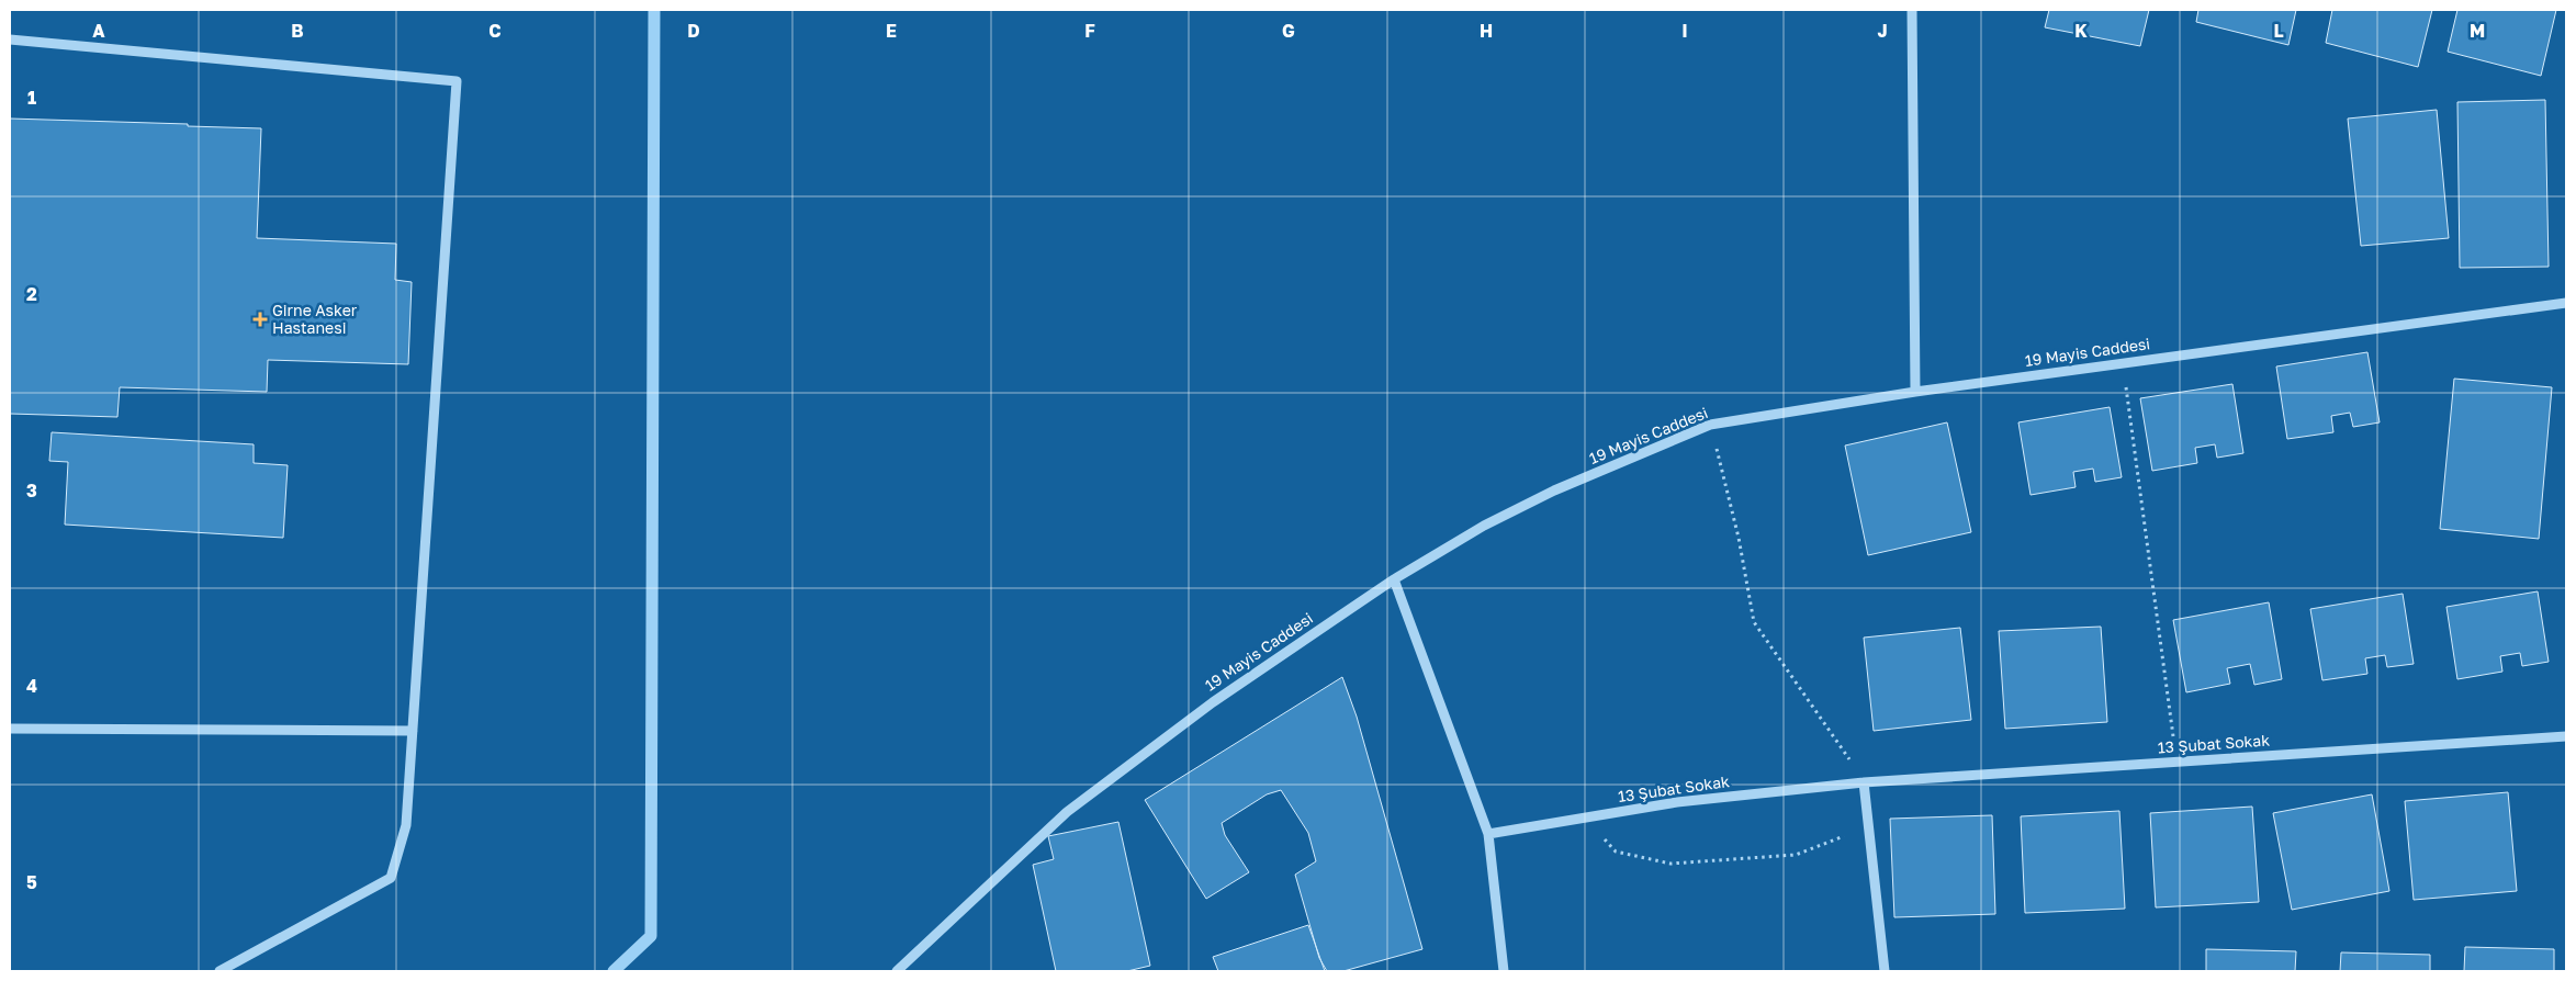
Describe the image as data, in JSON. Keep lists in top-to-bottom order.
{
  "streets": {
    "street": ["19 Mayis Caddesi", "13 Şubat Sokak"]
  },
  "places": {
    "health": ["Girne Asker Hastanesi"]
  },
  "grid": {
    "columns": [
      "A",
      "B",
      "C",
      "D",
      "E",
      "F",
      "G",
      "H",
      "I",
      "J",
      "K",
      "L",
      "M"
    ],
    "rows": [
      "1",
      "2",
      "3",
      "4",
      "5"
    ]
  }
}
